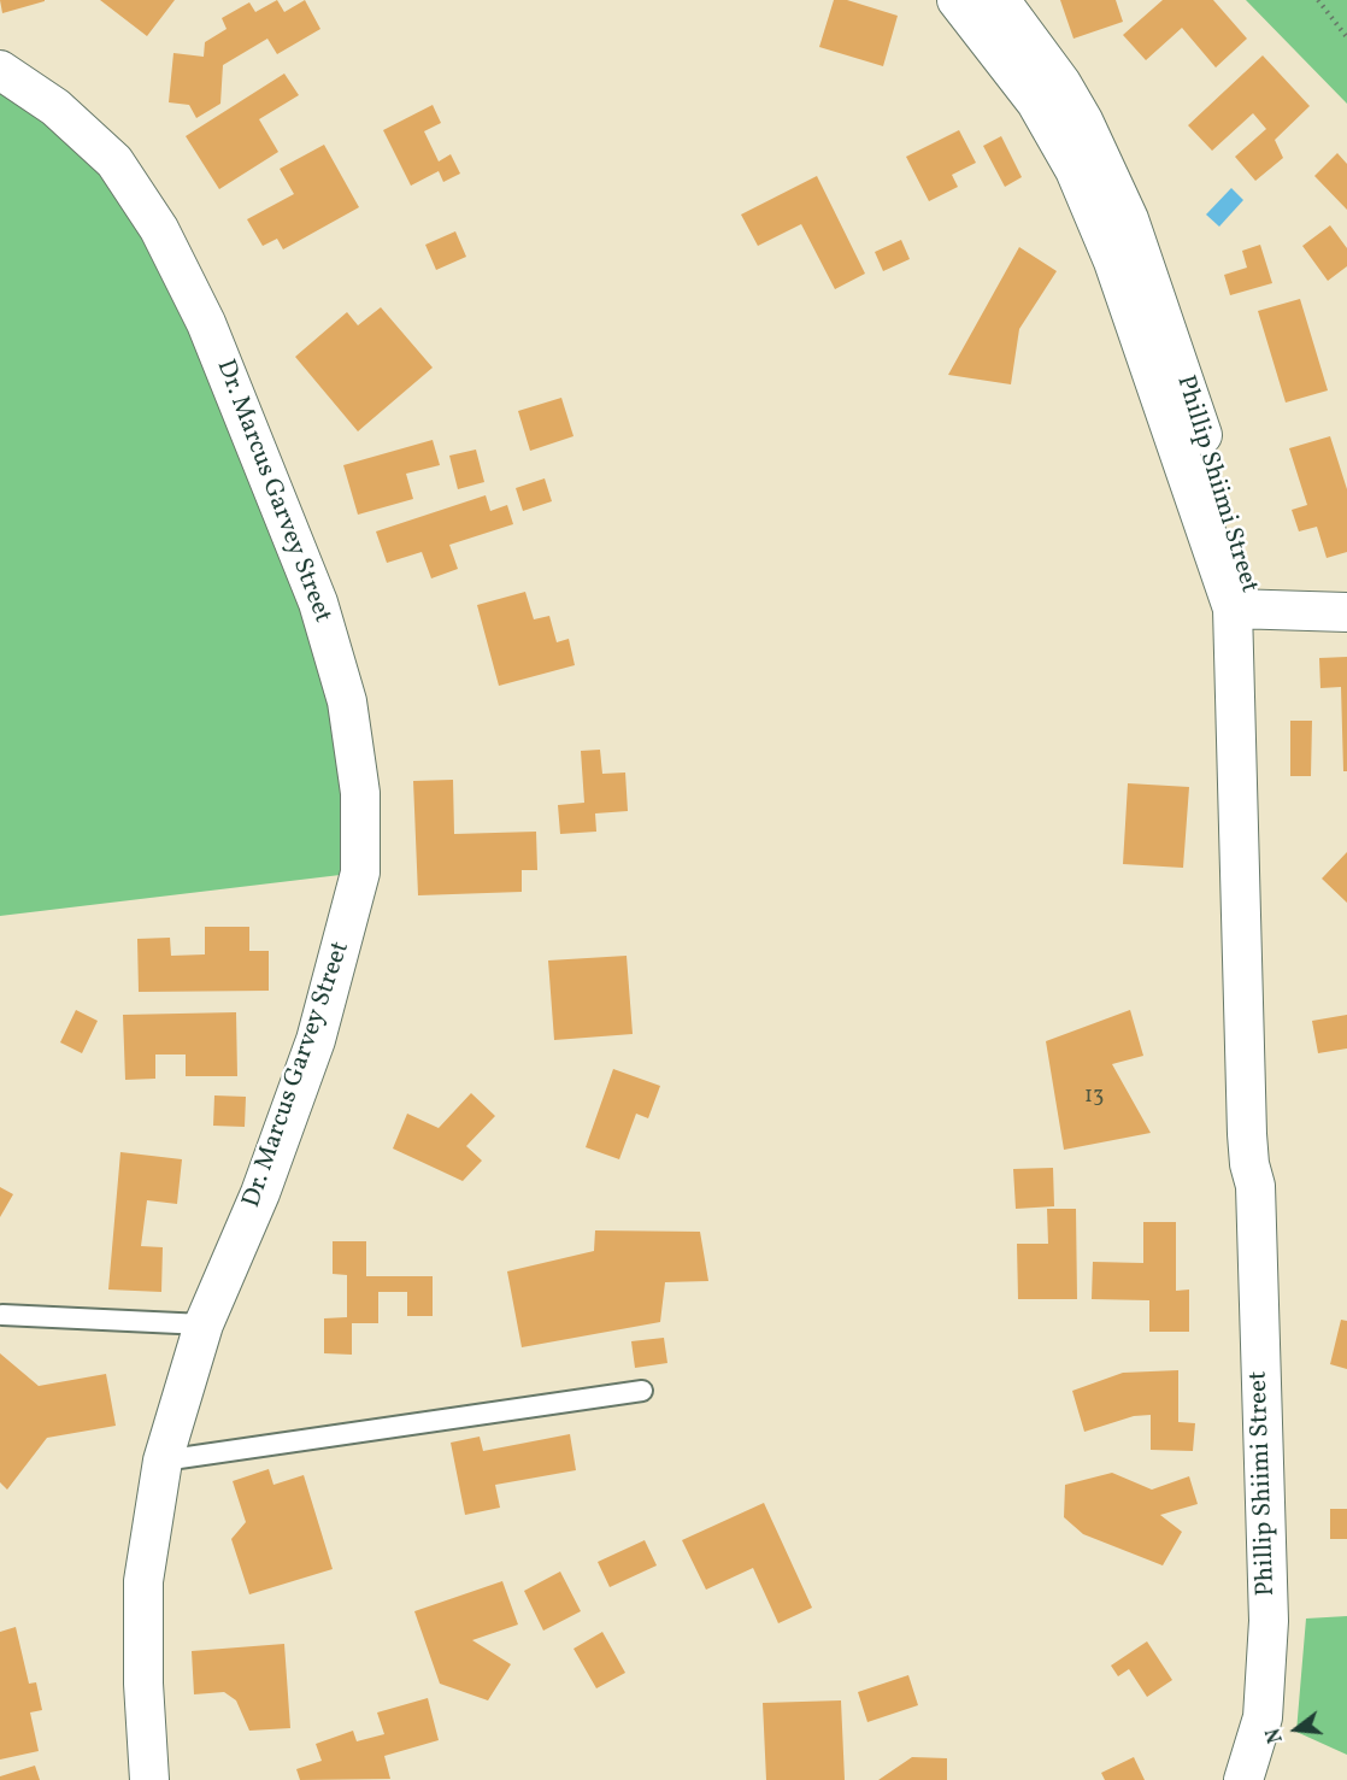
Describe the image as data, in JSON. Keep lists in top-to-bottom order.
{
  "streets": {
    "street": ["Phillip Shiimi Street", "Dr. Marcus Garvey Street"]
  },
  "house_numbers": ["13"],
  "north": "left"
}
